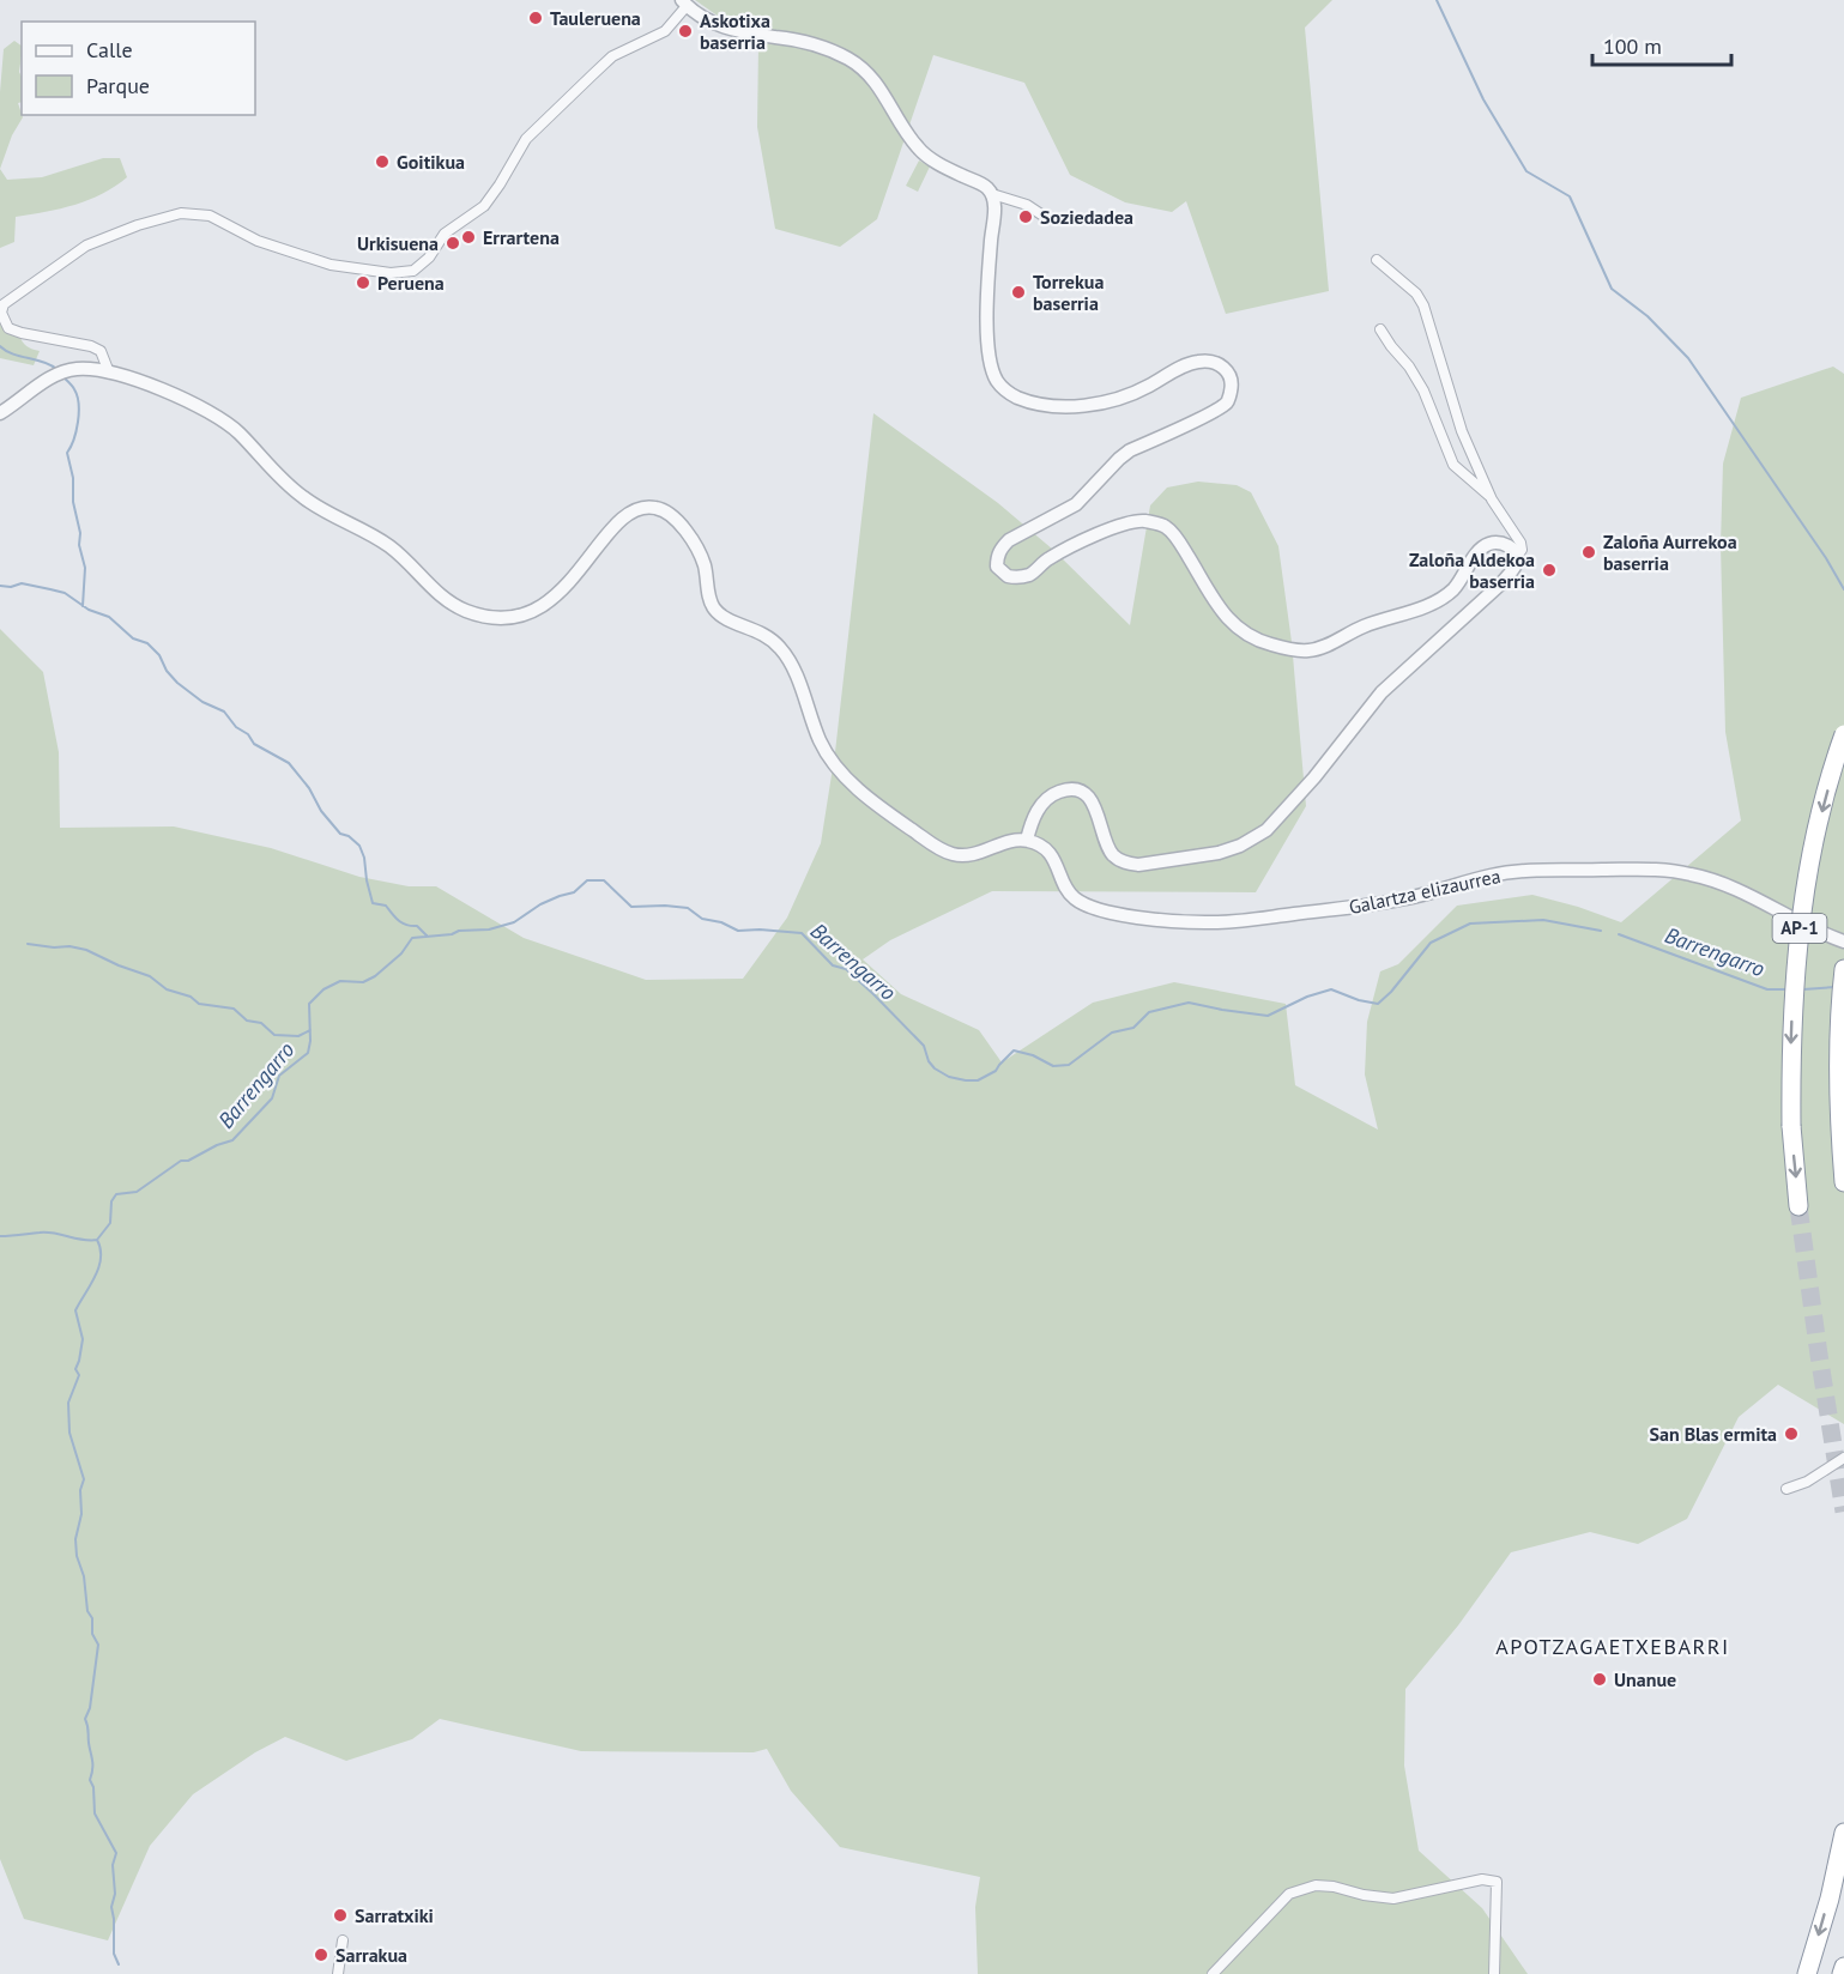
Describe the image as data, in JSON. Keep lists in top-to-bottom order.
{
  "streets": {
    "highway": ["AP-1"],
    "street": ["Galartza elizaurrea"]
  },
  "districts": ["APOTZAGAETXEBARRI"],
  "water": ["Barrengarro"],
  "places": [
    "Tauleruena",
    "Askotixa baserria",
    "Goitikua",
    "Soziedadea",
    "Errartena",
    "Urkisuena",
    "Peruena",
    "Torrekua baserria",
    "Zaloña Aurrekoa baserria",
    "Zaloña Aldekoa baserria",
    "San Blas ermita",
    "Unanue",
    "Sarratxiki",
    "Sarrakua"
  ],
  "legend": ["Calle", "Parque"],
  "scale_bar": "100 m"
}
